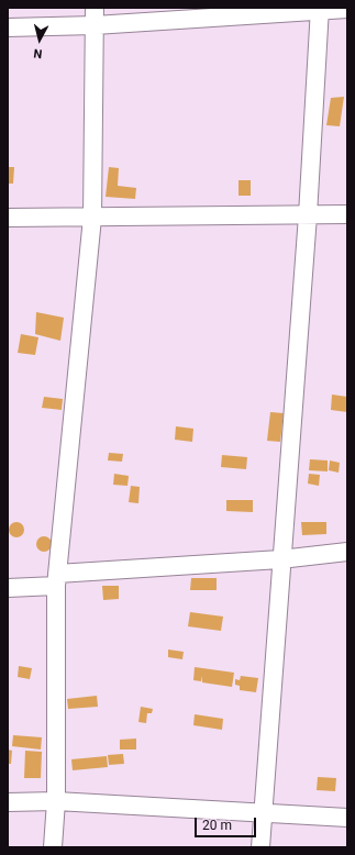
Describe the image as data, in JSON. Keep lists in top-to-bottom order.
{
  "scale_bar": "20 m",
  "north": "bottom"
}
